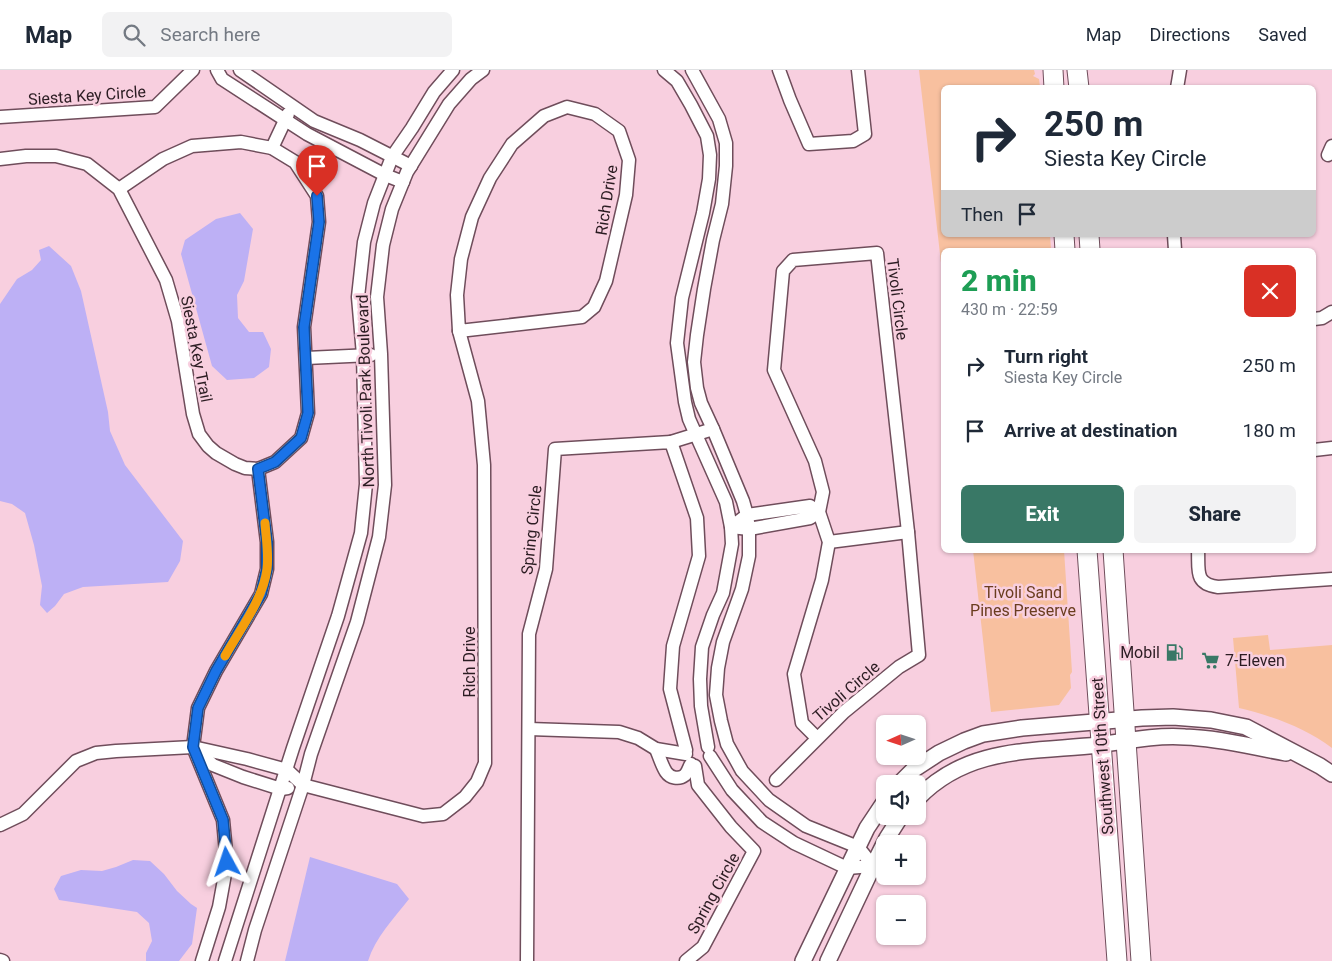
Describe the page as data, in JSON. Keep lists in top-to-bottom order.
{
  "streets": {
    "main road": ["Southwest 10th Street"],
    "street": [
      "Siesta Key Circle",
      "Rich Drive",
      "Tivoli Circle",
      "Siesta Key Trail",
      "North Tivoli Park Boulevard",
      "Spring Circle"
    ]
  },
  "crossings": [
    ["Rich Drive", "North Tivoli Park Boulevard"]
  ],
  "parks": ["Tivoli Sand Pines Preserve"],
  "places": {
    "fuel station": ["Mobil"],
    "supermarket": ["7-Eleven"]
  },
  "north": "left",
  "page": {
    "header": "Map",
    "search": "Search here",
    "nav": ["Map", "Directions", "Saved"],
    "turn": ["250 m", "Siesta Key Circle"],
    "then": "Then",
    "heading": ["2 min", "430 m · 22:59"],
    "list": [
      {
        "name": "Turn right",
        "note": "Siesta Key Circle",
        "value": "250 m"
      },
      {
        "name": "Arrive at destination",
        "value": "180 m"
      }
    ],
    "buttons": ["Exit", "Share"],
    "map_buttons": ["+", "−"]
  }
}
